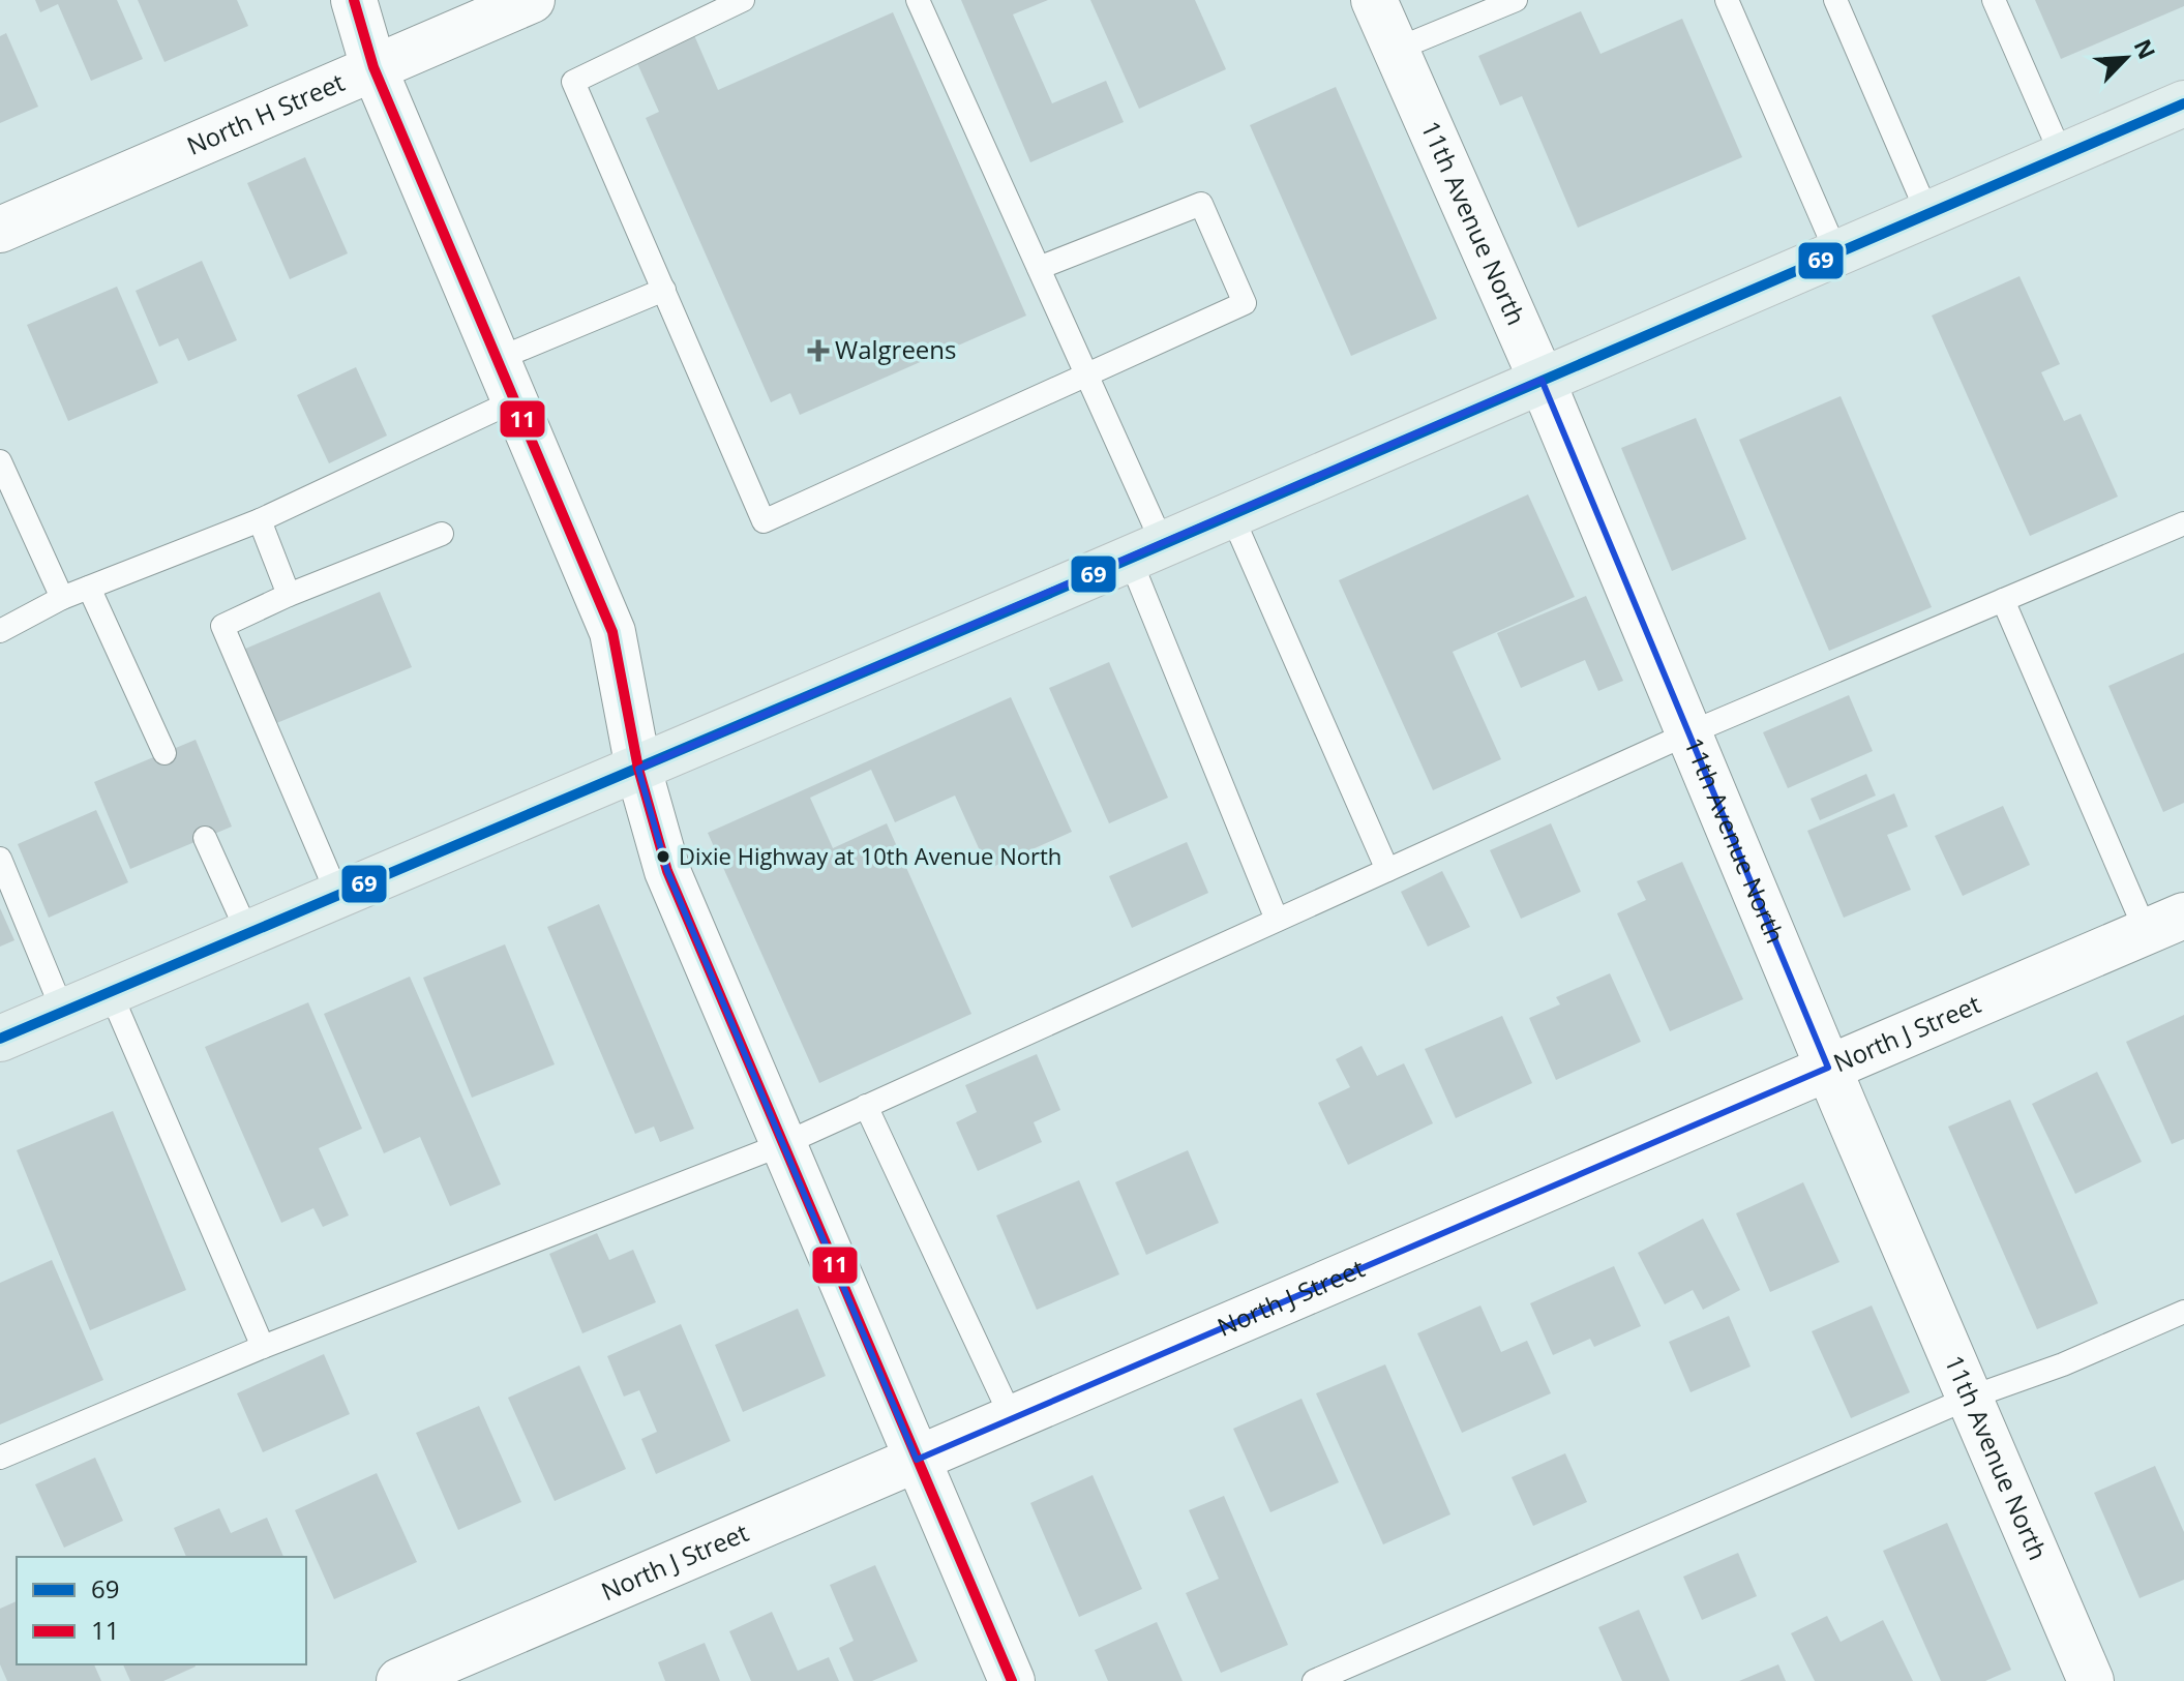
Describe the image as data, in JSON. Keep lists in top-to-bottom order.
{
  "streets": {
    "street": ["North H Street", "11th Avenue North", "North J Street"]
  },
  "crossings": [
    ["11th Avenue North", "North J Street"]
  ],
  "places": {
    "health": ["Walgreens"],
    "other": ["Dixie Highway at 10th Avenue North"]
  },
  "lines": ["transit line 11", "transit line 69"],
  "legend": ["69", "11"],
  "north": "top right"
}
